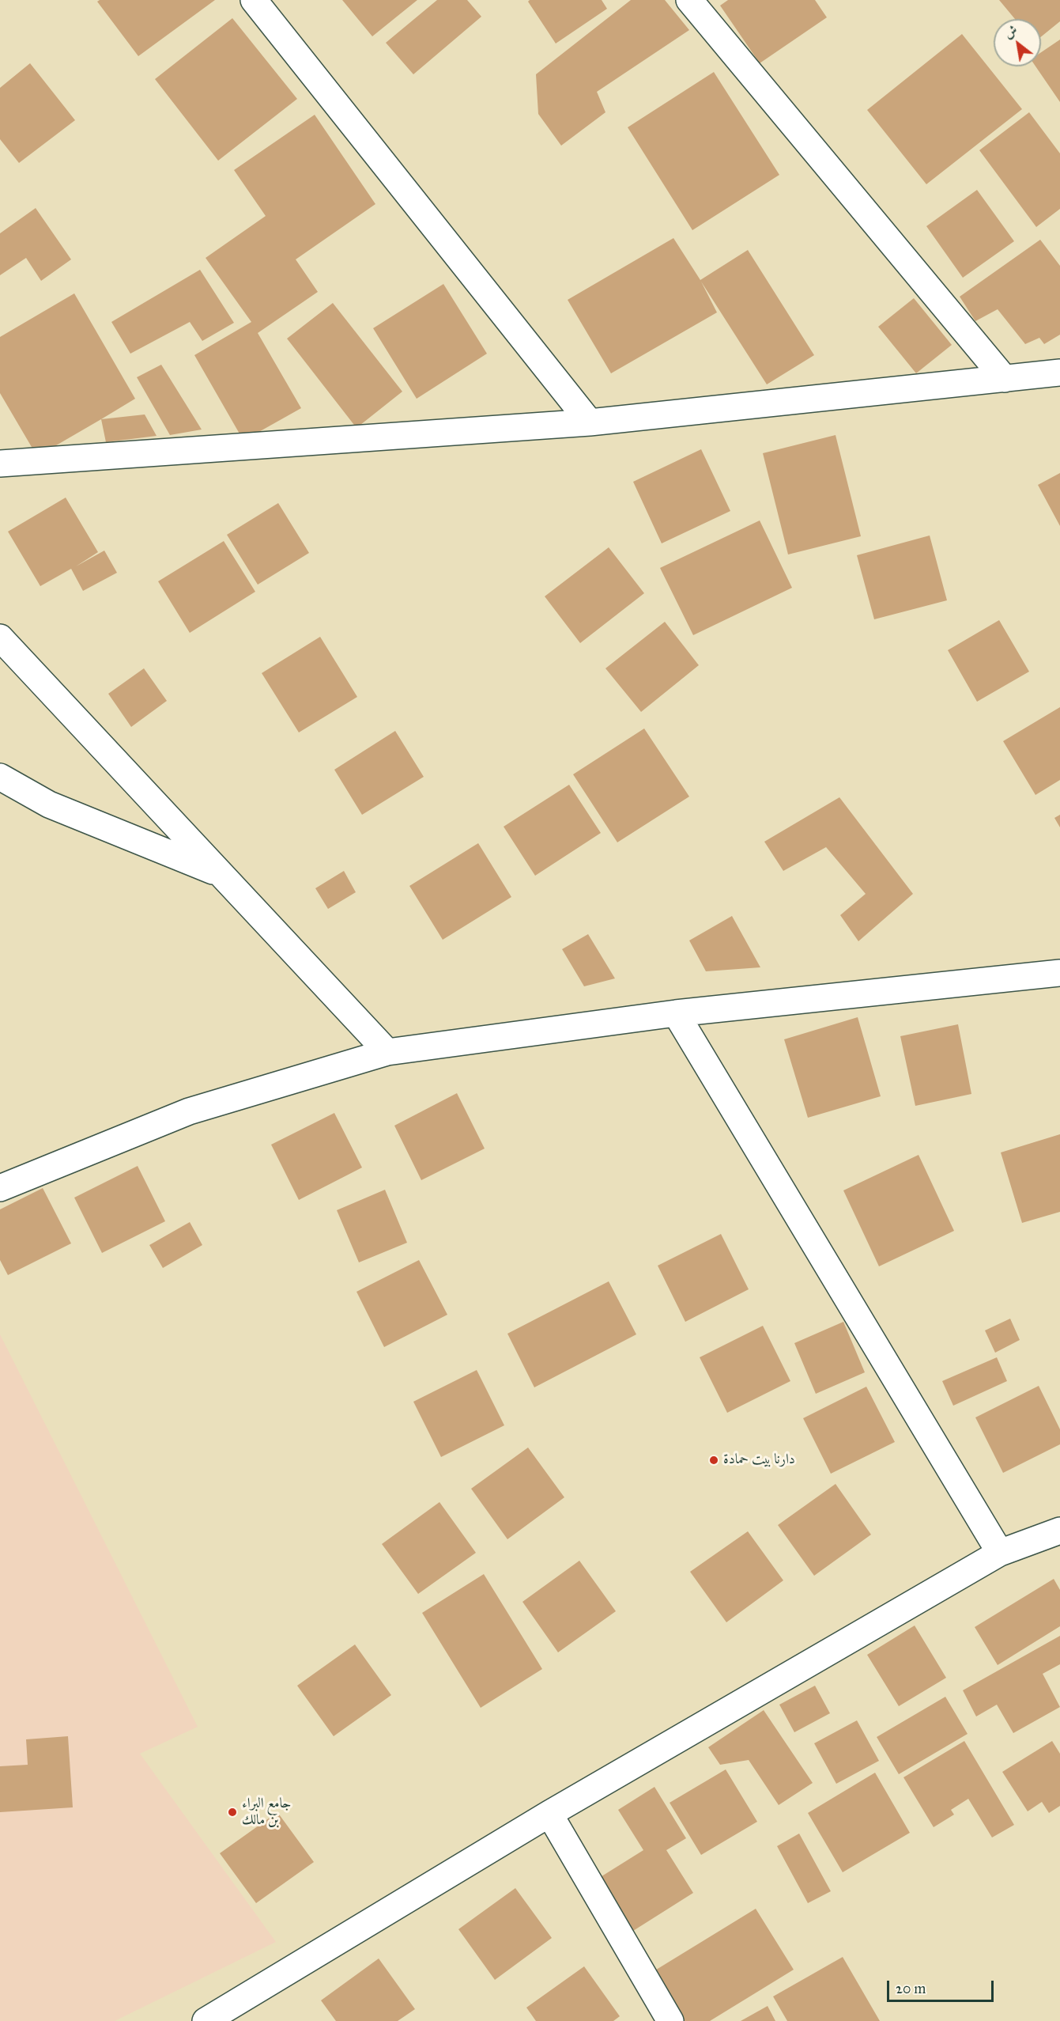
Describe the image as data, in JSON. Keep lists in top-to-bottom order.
{
  "places": ["دارنا بيت حمادة", "جامع البراء بن مالك"],
  "scale_bar": "20 m",
  "north": "top left"
}
